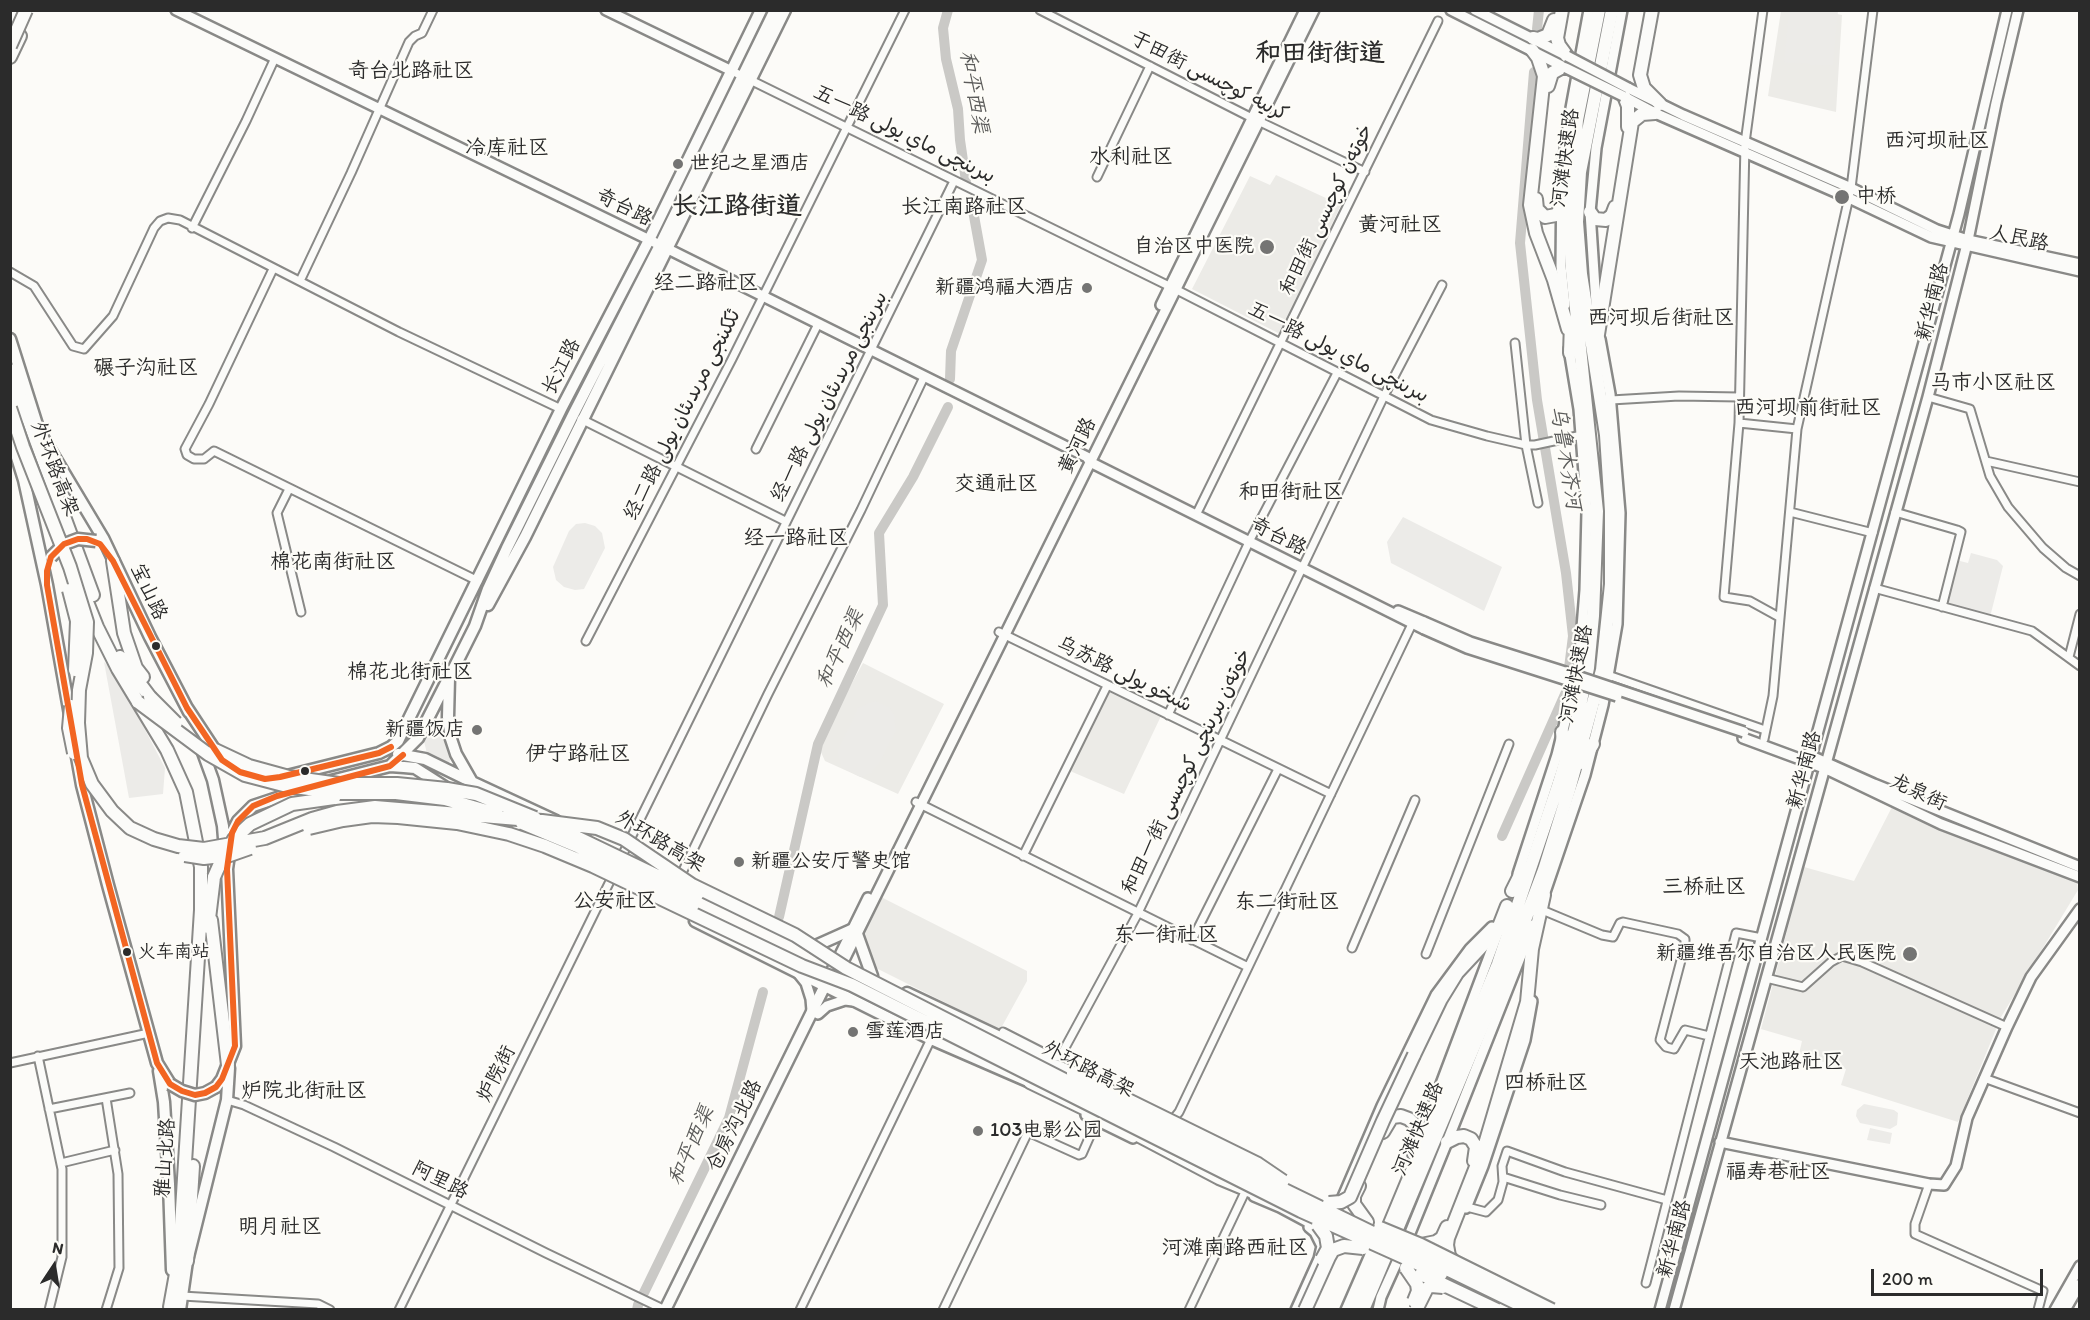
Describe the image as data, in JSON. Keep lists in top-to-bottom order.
{
  "streets": {
    "highway": ["河滩快速路", "外环路高架", "雅山北路"],
    "main road": ["长江路", "宝山路", "仓房沟北路"],
    "street": [
      "于田街 كرىيە كوچىسى",
      "五一路 بىرىنچى ماي يولى",
      "奇台路",
      "和田街 خوتەن كوچىسى",
      "人民路",
      "新华南路",
      "经一路 بىرىنجى مرىدىئان يولى",
      "经二路 ئككىنجى مرىدىئان يولى",
      "黄河路",
      "乌苏路 شىخو يولى",
      "和田一街 خوتەن بىرىنچى كوچىسى",
      "龙泉街",
      "炉院街",
      "阿里路"
    ]
  },
  "crossings": [
    ["于田街 كرىيە كوچىسى", "和田街 خوتەن كوچىسى"],
    ["于田街 كرىيە كوچىسى", "黄河路"],
    ["五一路 بىرىنچى ماي يولى", "和田街 خوتەن كوچىسى"],
    ["五一路 بىرىنچى ماي يولى", "长江路"],
    ["五一路 بىرىنچى ماي يولى", "经一路 بىرىنجى مرىدىئان يولى"],
    ["五一路 بىرىنچى ماي يولى", "经二路 ئككىنجى مرىدىئان يولى"],
    ["五一路 بىرىنچى ماي يولى", "黄河路"],
    ["五一路 بىرىنچى ماي يولى", "和田一街 خوتەن بىرىنچى كوچىسى"],
    ["奇台路", "和田街 خوتەن كوچىسى"],
    ["奇台路", "长江路"],
    ["奇台路", "经一路 بىرىنجى مرىدىئان يولى"],
    ["奇台路", "经二路 ئككىنجى مرىدىئان يولى"],
    ["奇台路", "黄河路"],
    ["奇台路", "和田一街 خوتەن بىرىنچى كوچىسى"],
    ["人民路", "新华南路"],
    ["新华南路", "龙泉街"],
    ["经一路 بىرىنجى مرىدىئان يولى", "炉院街"],
    ["黄河路", "外环路高架"],
    ["黄河路", "乌苏路 شىخو يولى"],
    ["黄河路", "仓房沟北路"],
    ["外环路高架", "仓房沟北路"],
    ["乌苏路 شىخو يولى", "和田一街 خوتەن بىرىنچى كوچىسى"],
    ["炉院街", "阿里路"],
    ["仓房沟北路", "阿里路"],
    ["雅山北路", "阿里路"]
  ],
  "districts": [
    "和田街街道",
    "奇台北路社区",
    "西河坝社区",
    "冷库社区",
    "水利社区",
    "长江路街道",
    "长江南路社区",
    "黄河社区",
    "经二路社区",
    "西河坝后街社区",
    "碾子沟社区",
    "马市小区社区",
    "西河坝前街社区",
    "交通社区",
    "和田街社区",
    "经一路社区",
    "棉花南街社区",
    "棉花北街社区",
    "伊宁路社区",
    "三桥社区",
    "公安社区",
    "东二街社区",
    "东一街社区",
    "天池路社区",
    "四桥社区",
    "炉院北街社区",
    "福寿巷社区",
    "明月社区",
    "河滩南路西社区"
  ],
  "water": ["和平西渠", "乌鲁木齐河"],
  "places": [
    "世纪之星酒店",
    "中桥",
    "自治区中医院",
    "新疆鸿福大酒店",
    "新疆饭店",
    "新疆公安厅警史馆",
    "火车南站",
    "新疆维吾尔自治区人民医院",
    "雪莲酒店",
    "103电影公园"
  ],
  "scale_bar": "200 m",
  "north": "top"
}
